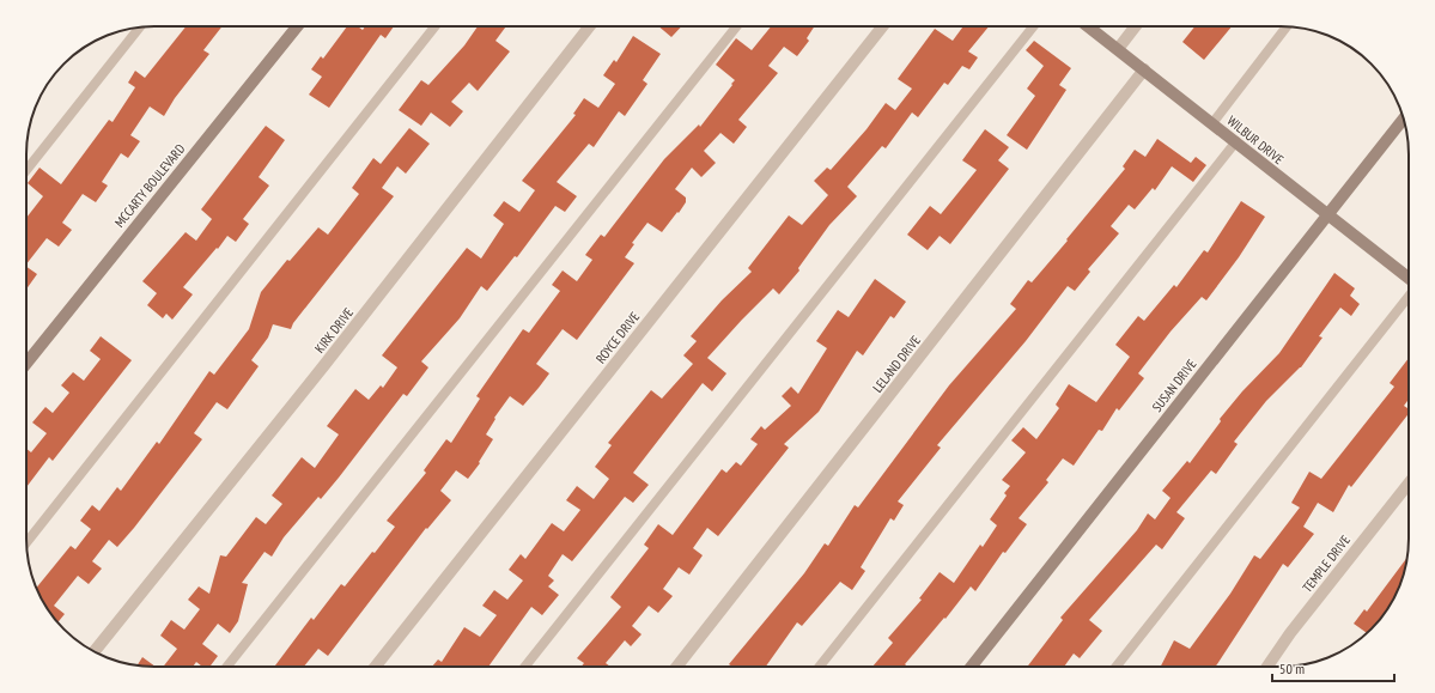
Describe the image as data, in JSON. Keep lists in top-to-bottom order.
{
  "streets": {
    "street": [
      "WILBUR DRIVE",
      "MCCARTY BOULEVARD",
      "KIRK DRIVE",
      "ROYCE DRIVE",
      "LELAND DRIVE",
      "SUSAN DRIVE",
      "TEMPLE DRIVE"
    ]
  },
  "crossings": [
    ["WILBUR DRIVE", "LELAND DRIVE"],
    ["WILBUR DRIVE", "SUSAN DRIVE"]
  ],
  "scale_bar": "50 m"
}
